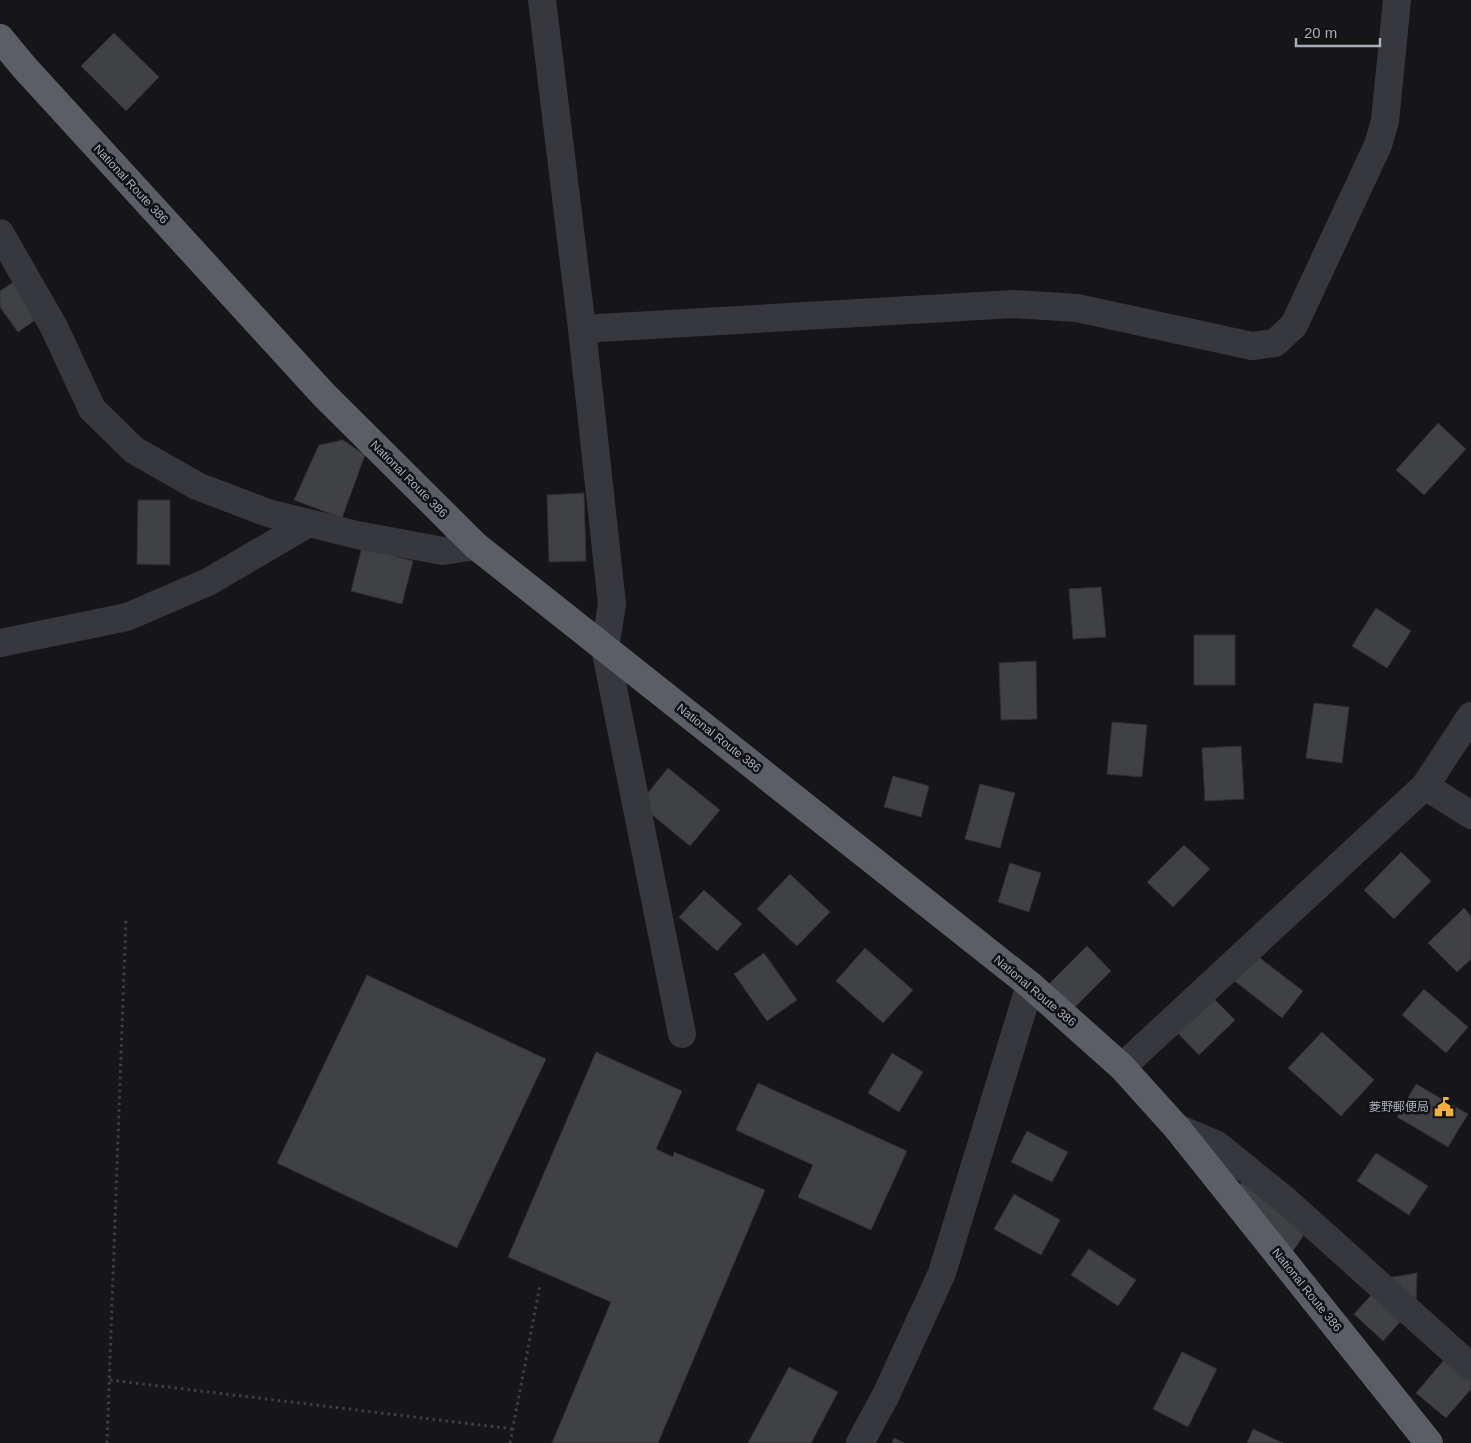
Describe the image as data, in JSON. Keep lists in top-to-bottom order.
{
  "streets": {
    "highway": ["National Route 386"]
  },
  "places": {
    "public building": ["菱野郵便局"]
  },
  "scale_bar": "20 m"
}
